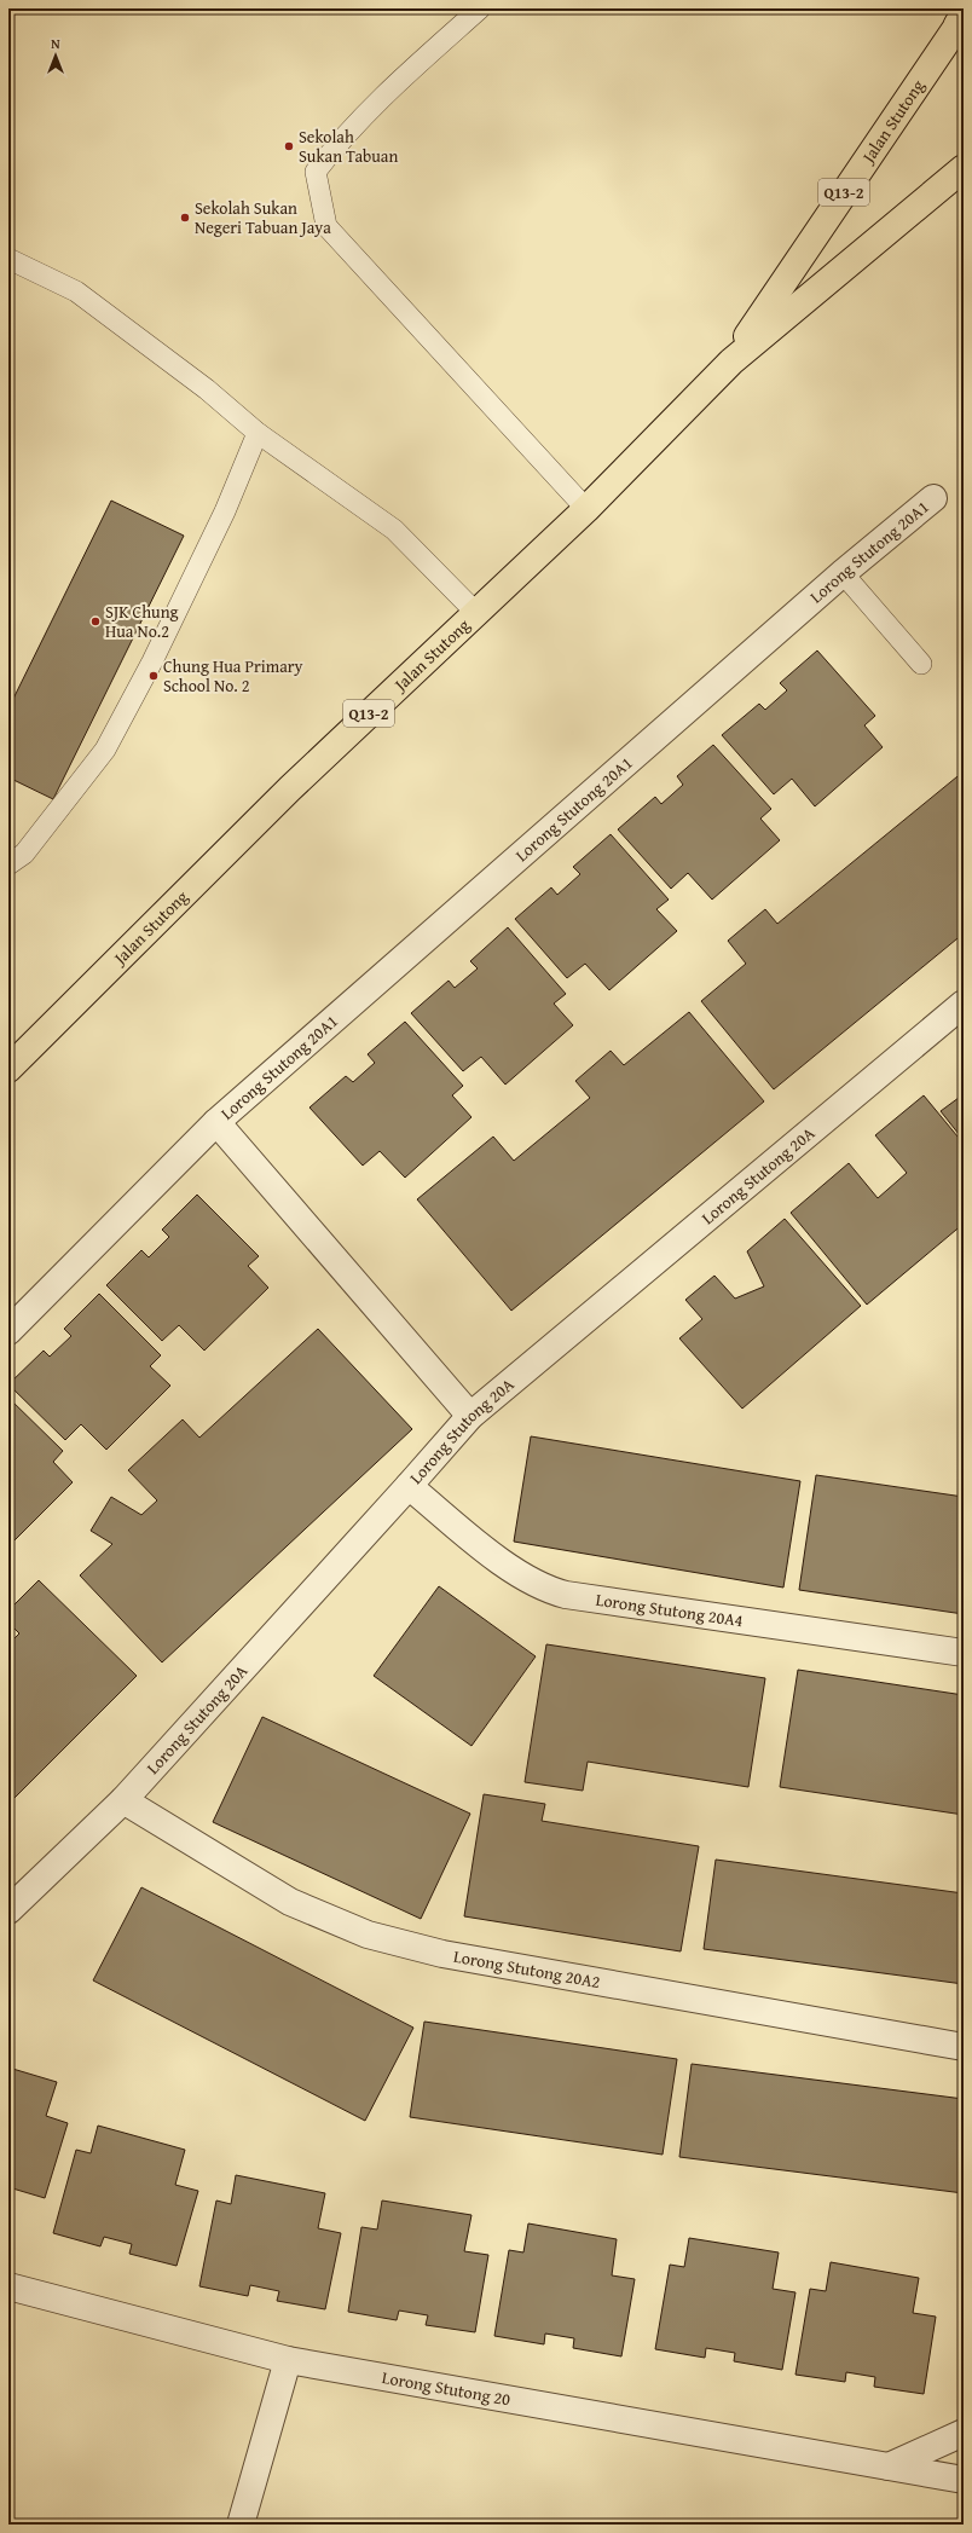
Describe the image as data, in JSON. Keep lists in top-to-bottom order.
{
  "streets": {
    "main road": ["Jalan Stutong", "Q13-2"],
    "street": [
      "Lorong Stutong 20A1",
      "Lorong Stutong 20A",
      "Lorong Stutong 20A4",
      "Lorong Stutong 20A2",
      "Lorong Stutong 20"
    ]
  },
  "crossings": [
    ["Lorong Stutong 20A1", "Lorong Stutong 20A"],
    ["Lorong Stutong 20A", "Lorong Stutong 20A4"],
    ["Lorong Stutong 20A", "Lorong Stutong 20A2"]
  ],
  "places": [
    "Sekolah Sukan Tabuan",
    "Sekolah Sukan Negeri Tabuan Jaya",
    "SJK Chung Hua No.2",
    "Chung Hua Primary School No. 2"
  ],
  "north": "top"
}
